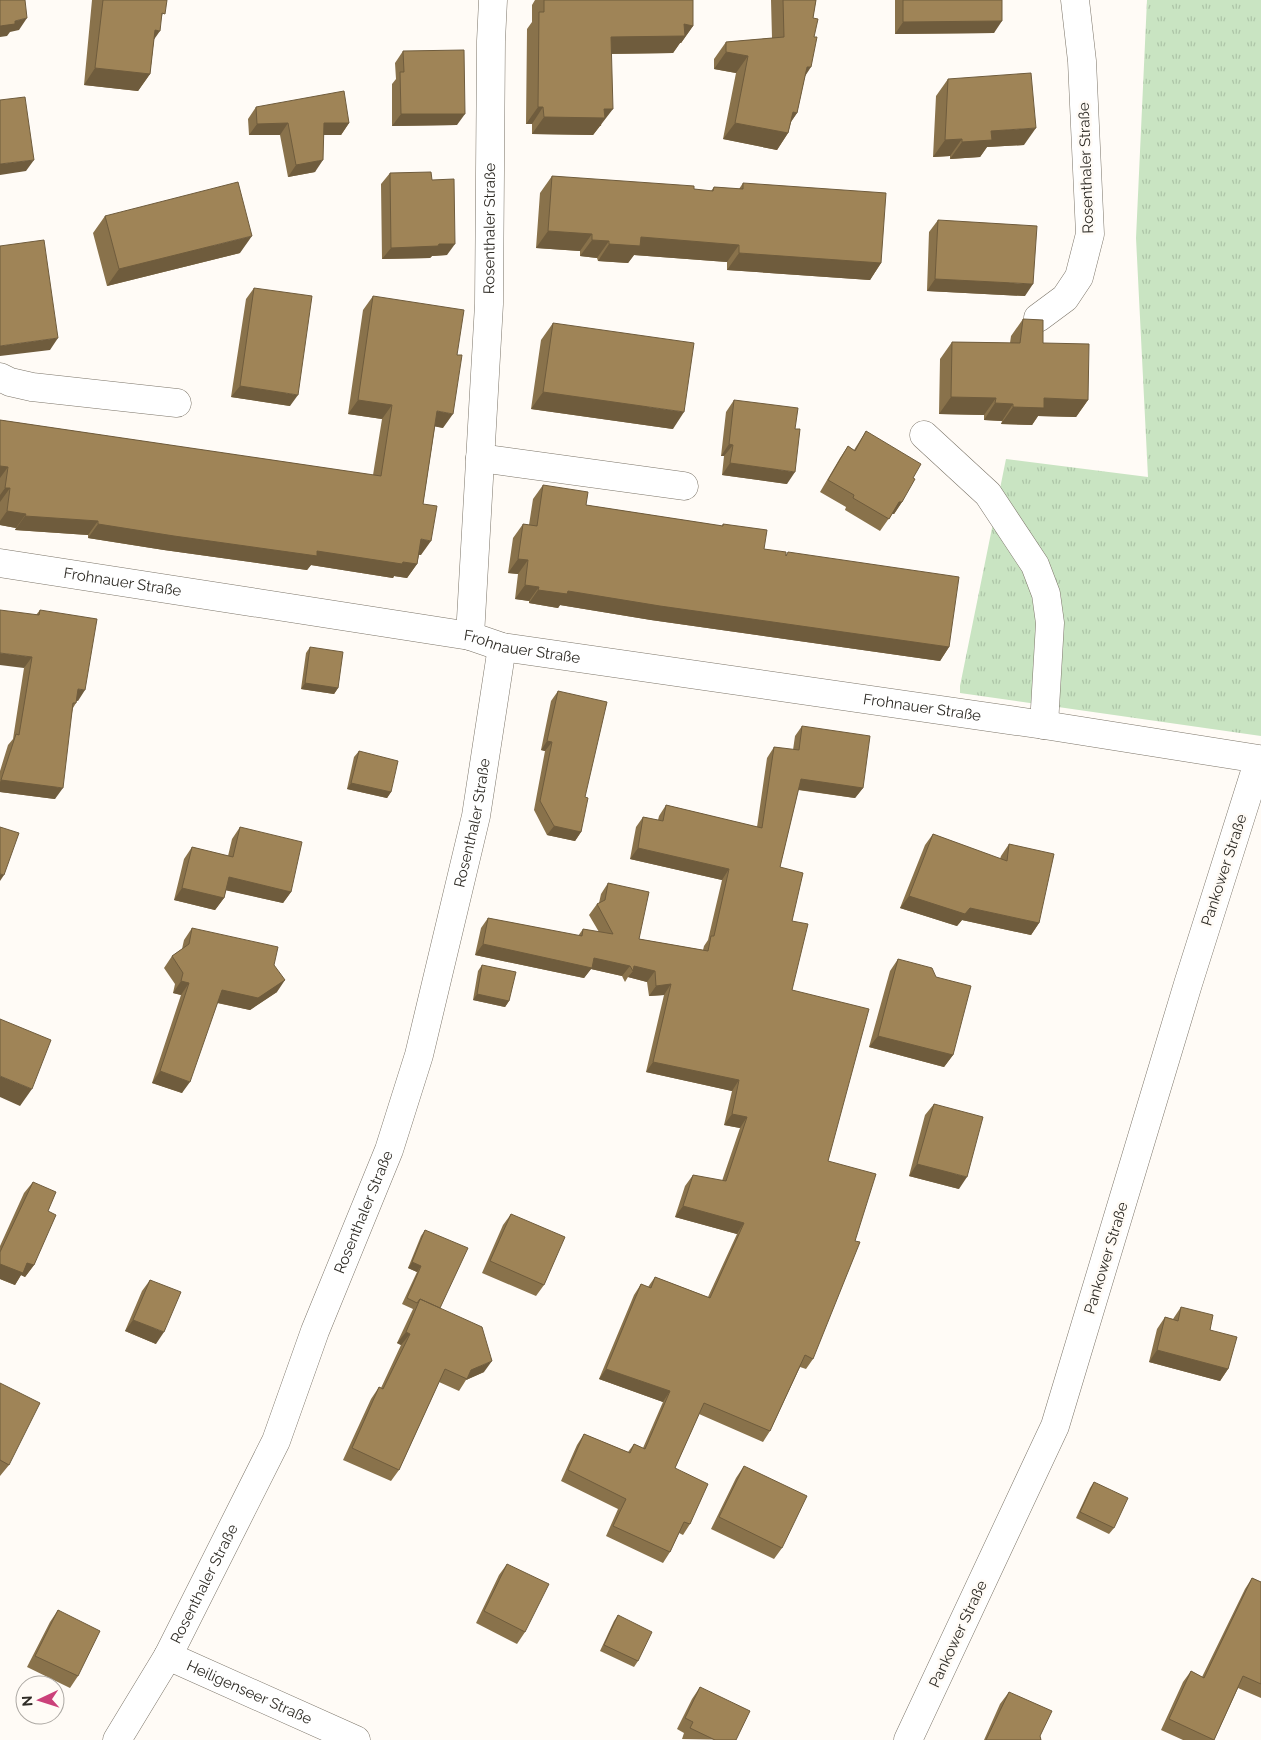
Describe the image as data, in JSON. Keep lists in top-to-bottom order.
{
  "streets": {
    "street": [
      "Rosenthaler Straße",
      "Frohnauer Straße",
      "Pankower Straße",
      "Heiligenseer Straße"
    ]
  },
  "crossings": [
    ["Rosenthaler Straße", "Frohnauer Straße"],
    ["Rosenthaler Straße", "Heiligenseer Straße"],
    ["Frohnauer Straße", "Pankower Straße"]
  ],
  "north": "left"
}
